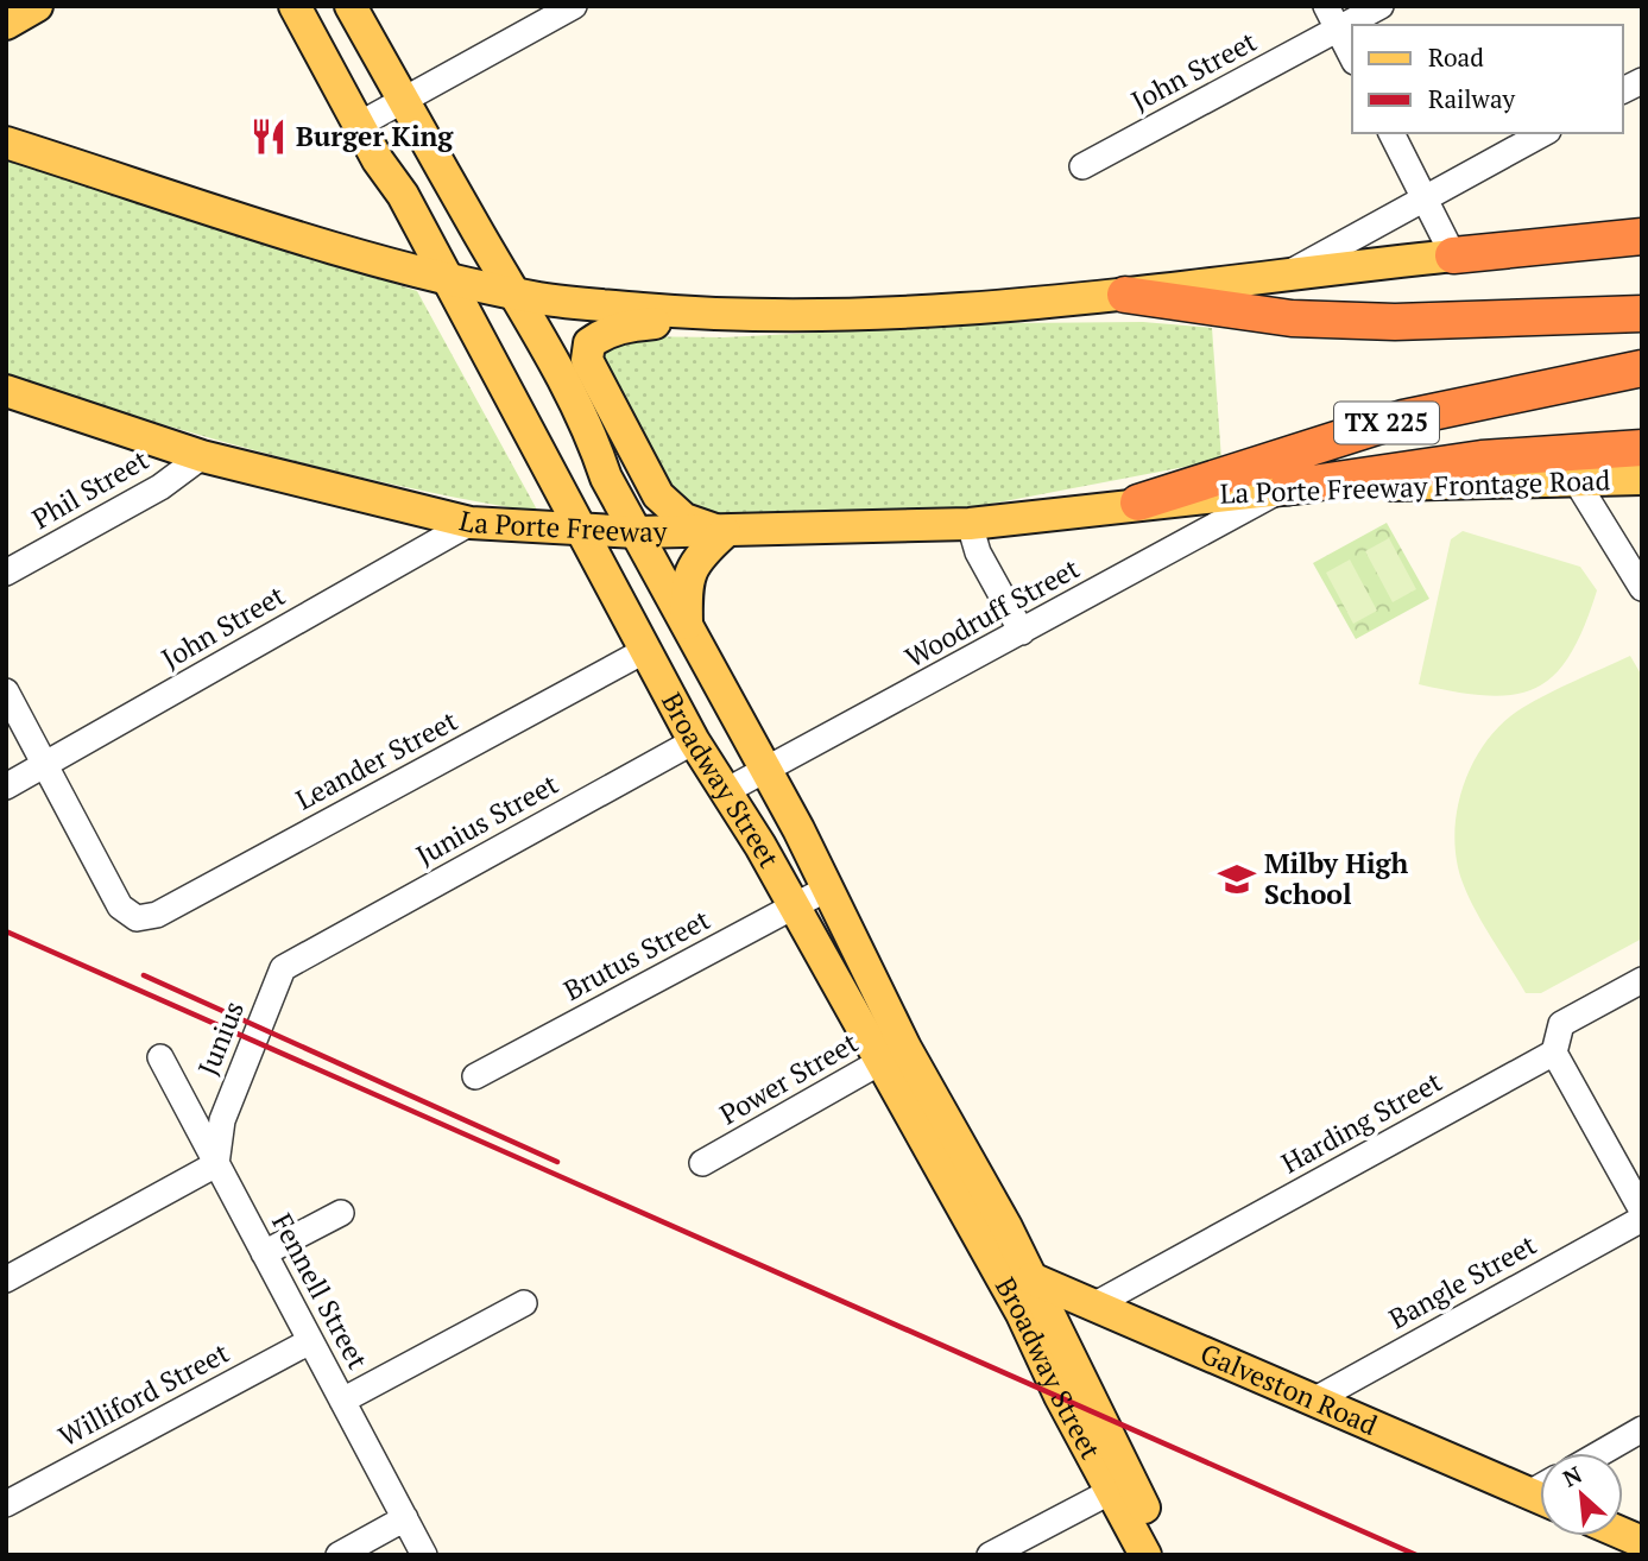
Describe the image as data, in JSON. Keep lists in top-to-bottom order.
{
  "streets": {
    "highway": ["TX 225"],
    "main road": [
      "La Porte Freeway Frontage Road",
      "La Porte Freeway",
      "Broadway Street",
      "Galveston Road"
    ],
    "street": [
      "John Street",
      "Phil Street",
      "Woodruff Street",
      "Leander Street",
      "Junius Street",
      "Brutus Street",
      "Junius",
      "Power Street",
      "Harding Street",
      "Bangle Street",
      "Fennell Street",
      "Williford Street"
    ]
  },
  "crossings": [
    ["John Street", "La Porte Freeway"],
    ["John Street", "Leander Street"],
    ["TX 225", "La Porte Freeway Frontage Road"],
    ["TX 225", "La Porte Freeway"],
    ["La Porte Freeway Frontage Road", "La Porte Freeway"],
    ["La Porte Freeway Frontage Road", "Woodruff Street"],
    ["Phil Street", "La Porte Freeway"],
    ["La Porte Freeway", "Broadway Street"],
    ["Woodruff Street", "Broadway Street"],
    ["Leander Street", "Broadway Street"],
    ["Broadway Street", "Junius Street"],
    ["Broadway Street", "Brutus Street"],
    ["Broadway Street", "Power Street"],
    ["Broadway Street", "Galveston Road"],
    ["Junius Street", "Junius"],
    ["Junius", "Fennell Street"],
    ["Harding Street", "Galveston Road"],
    ["Bangle Street", "Galveston Road"],
    ["Fennell Street", "Williford Street"]
  ],
  "places": {
    "restaurant": ["Burger King"],
    "school or university": ["Milby High School"]
  },
  "legend": ["Road", "Railway"],
  "north": "top left"
}
